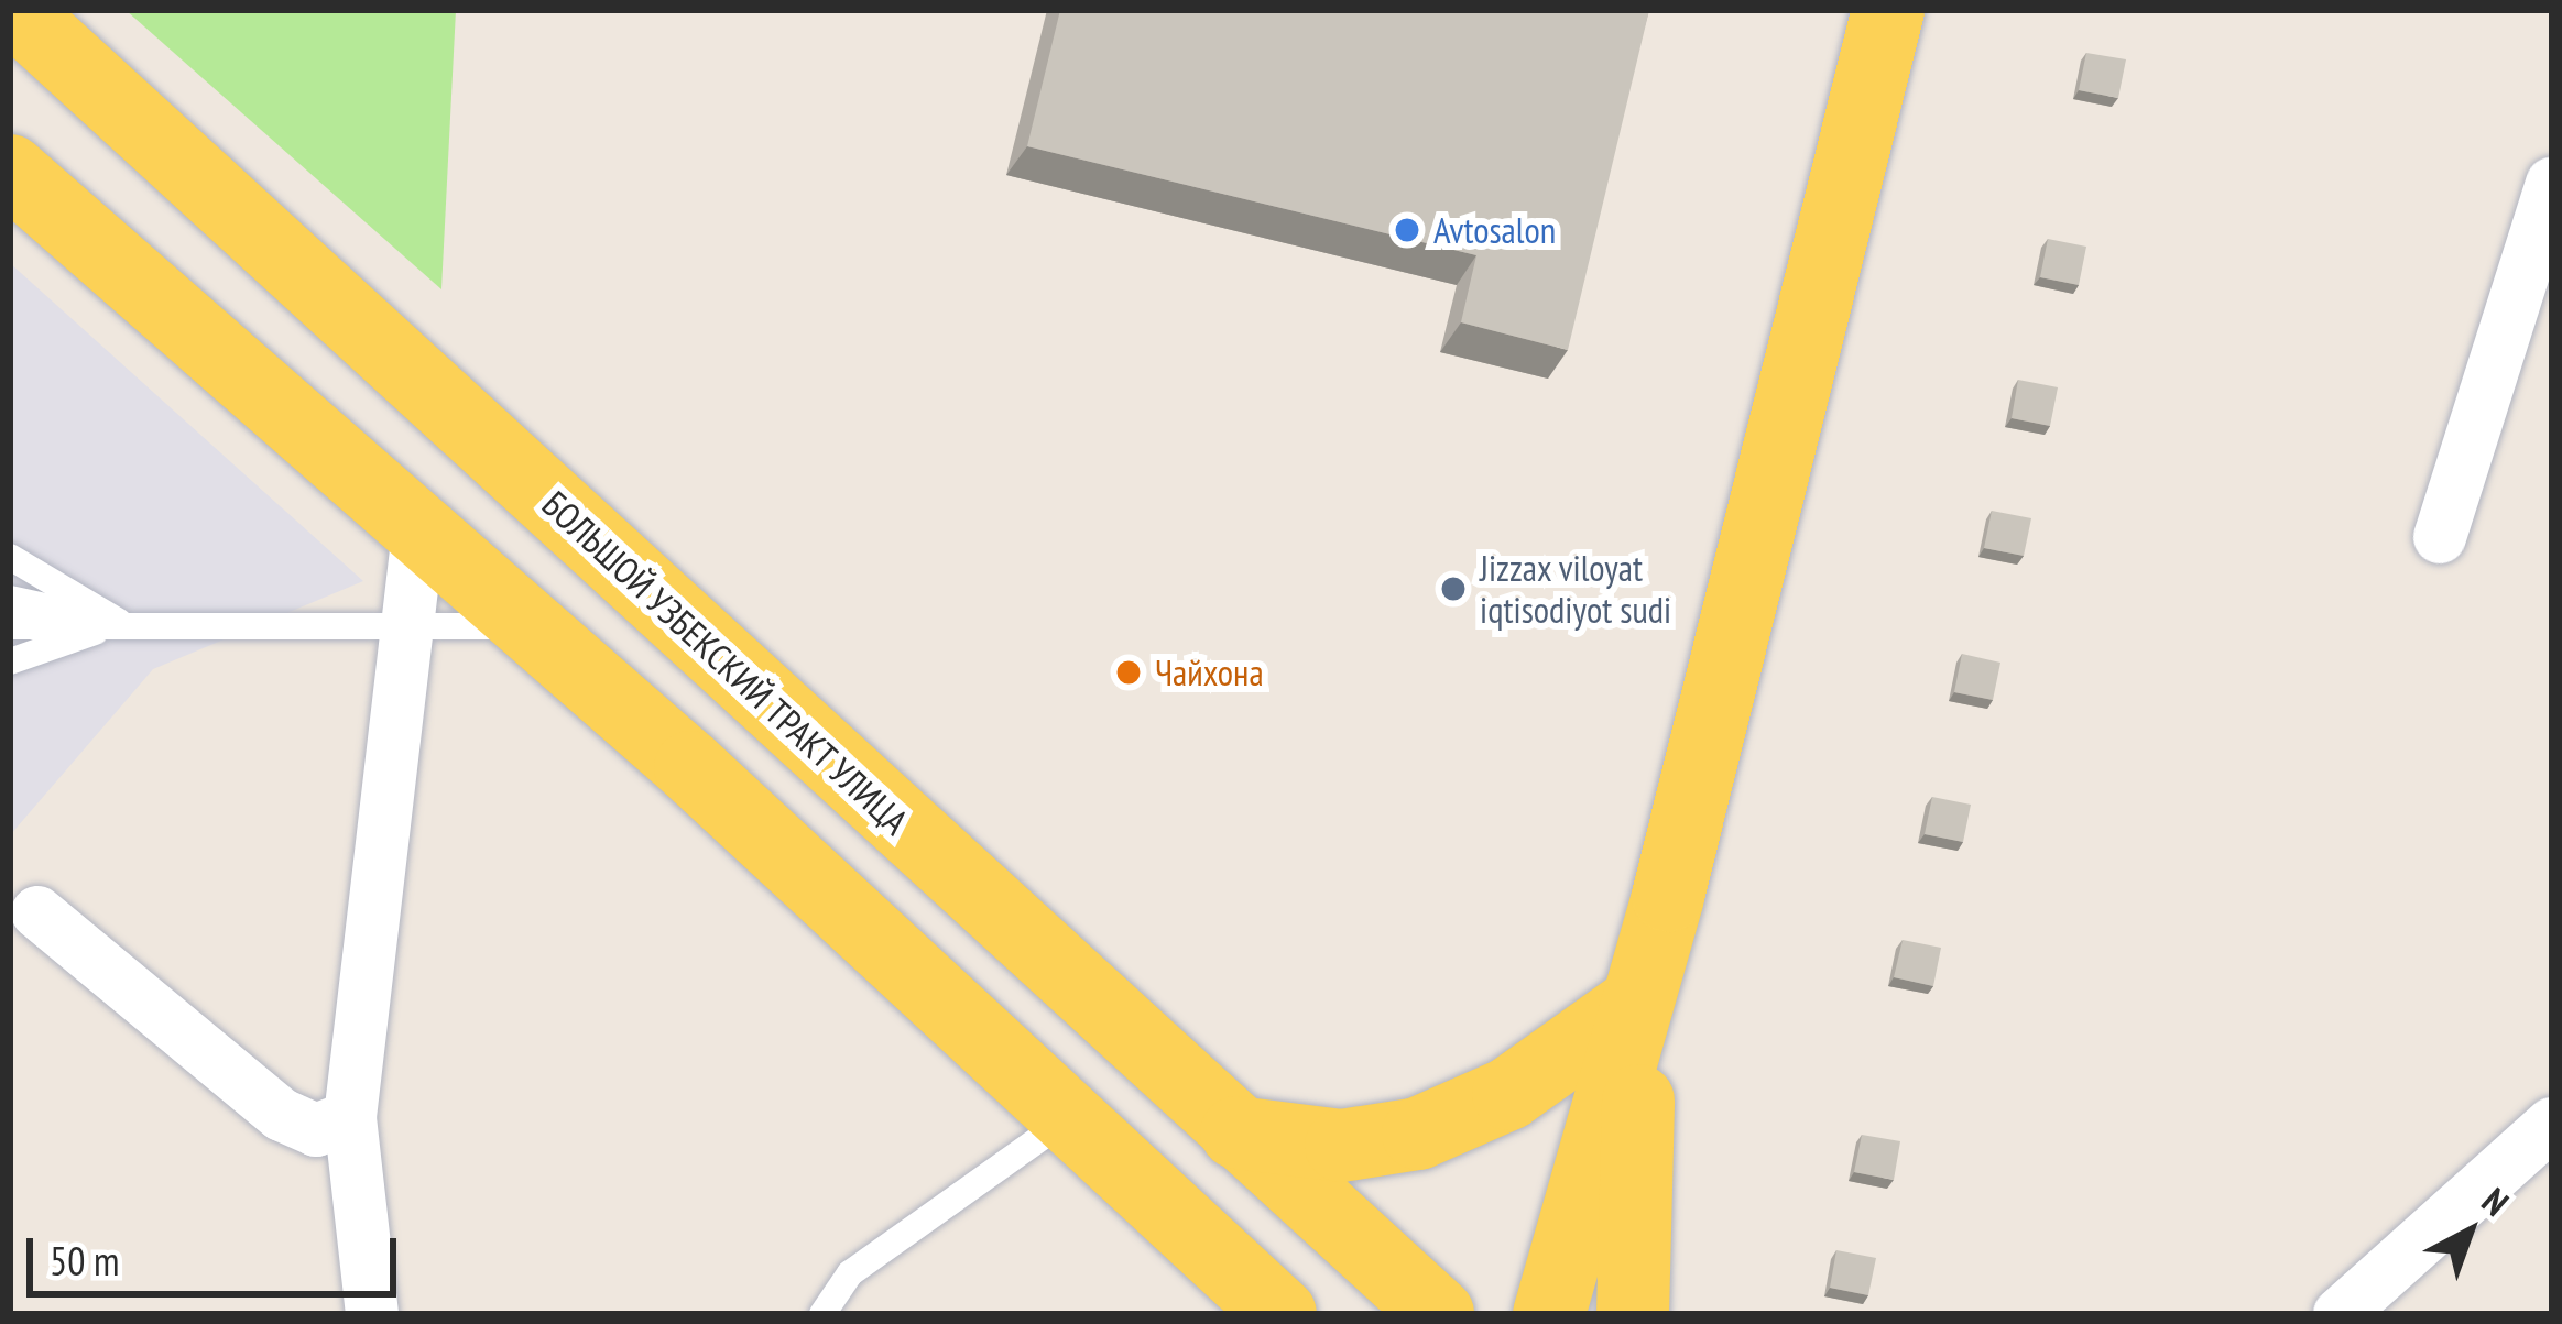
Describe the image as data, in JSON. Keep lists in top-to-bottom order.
{
  "streets": {
    "main road": ["БОЛЬШОЙ УЗБЕКСКИЙ ТРАКТ УЛИЦА"]
  },
  "places": ["Avtosalon", "Jizzax viloyat iqtisodiyot sudi", "Чайхона"],
  "scale_bar": "50 m",
  "north": "top right"
}
